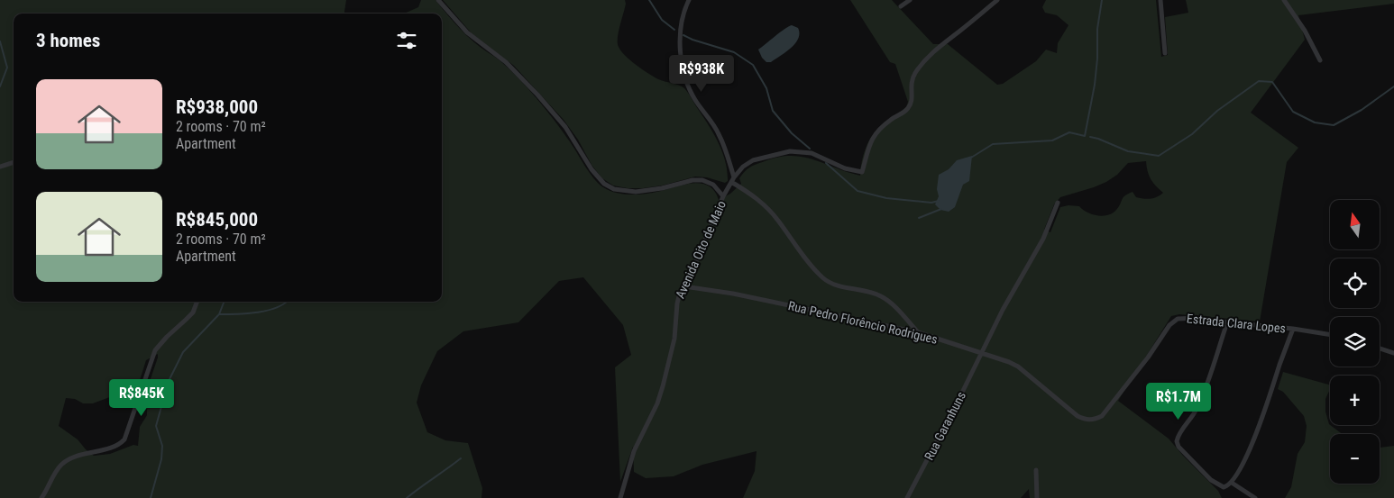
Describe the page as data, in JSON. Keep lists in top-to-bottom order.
{
  "streets": {
    "street": [
      "Avenida Oito de Maio",
      "Rua Pedro Florêncio Rodrigues",
      "Estrada Clara Lopes",
      "Rua Garanhuns"
    ]
  },
  "crossings": [
    ["Avenida Oito de Maio", "Rua Pedro Florêncio Rodrigues"],
    ["Rua Pedro Florêncio Rodrigues", "Estrada Clara Lopes"],
    ["Rua Pedro Florêncio Rodrigues", "Rua Garanhuns"]
  ],
  "north": "top",
  "page": {
    "heading": "3 homes",
    "price": ["R$938K", "R$845K", "R$1.7M"],
    "list": [
      {
        "name": "R$938,000",
        "note": "2 rooms · 70 m² · Apartment"
      },
      {
        "name": "R$845,000",
        "note": "2 rooms · 70 m² · Apartment"
      }
    ],
    "map_buttons": ["+", "−"]
  }
}
